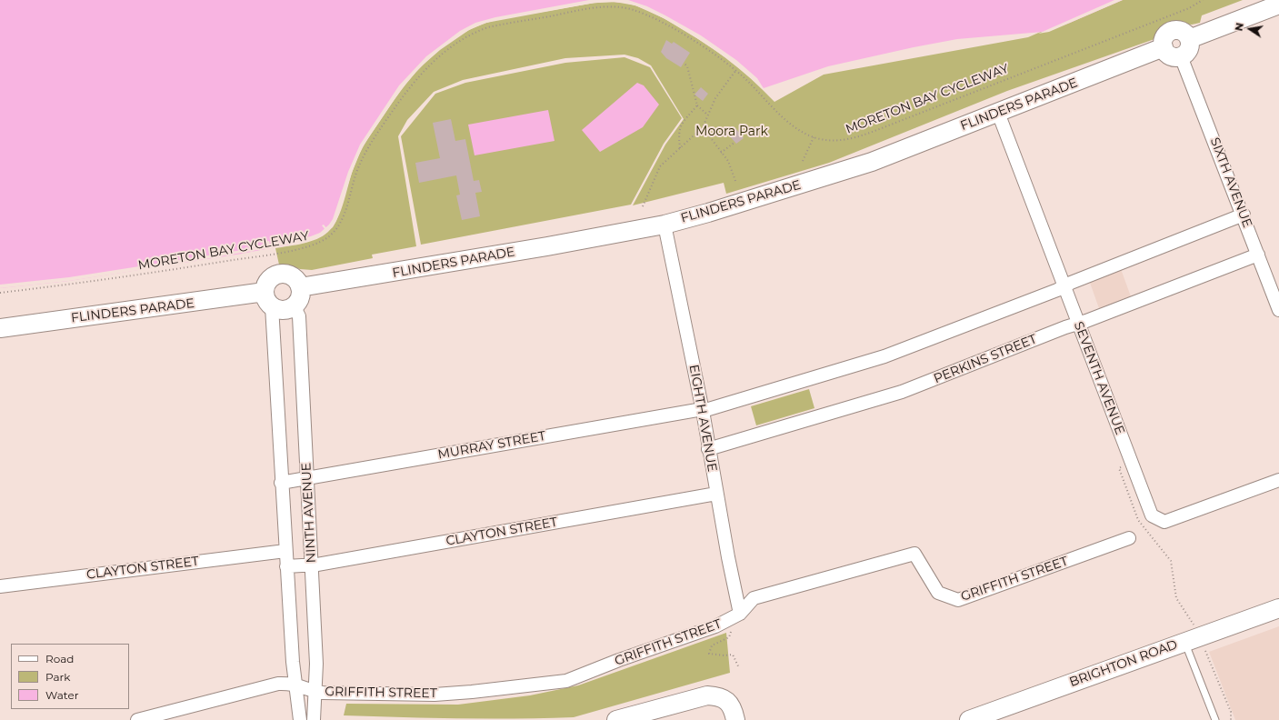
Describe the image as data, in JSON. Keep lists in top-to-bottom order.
{
  "streets": {
    "street": [
      "FLINDERS PARADE",
      "SIXTH AVENUE",
      "PERKINS STREET",
      "SEVENTH AVENUE",
      "EIGHTH AVENUE",
      "MURRAY STREET",
      "NINTH AVENUE",
      "CLAYTON STREET",
      "GRIFFITH STREET",
      "BRIGHTON ROAD"
    ],
    "path": ["MORETON BAY CYCLEWAY"]
  },
  "crossings": [
    ["FLINDERS PARADE", "SIXTH AVENUE"],
    ["FLINDERS PARADE", "SEVENTH AVENUE"],
    ["FLINDERS PARADE", "EIGHTH AVENUE"],
    ["FLINDERS PARADE", "NINTH AVENUE"],
    ["SIXTH AVENUE", "PERKINS STREET"],
    ["PERKINS STREET", "SEVENTH AVENUE"],
    ["PERKINS STREET", "EIGHTH AVENUE"],
    ["EIGHTH AVENUE", "MURRAY STREET"],
    ["EIGHTH AVENUE", "CLAYTON STREET"],
    ["EIGHTH AVENUE", "GRIFFITH STREET"],
    ["MURRAY STREET", "NINTH AVENUE"],
    ["NINTH AVENUE", "CLAYTON STREET"],
    ["NINTH AVENUE", "GRIFFITH STREET"]
  ],
  "parks": ["Moora Park"],
  "legend": ["Road", "Park", "Water"],
  "north": "left"
}
